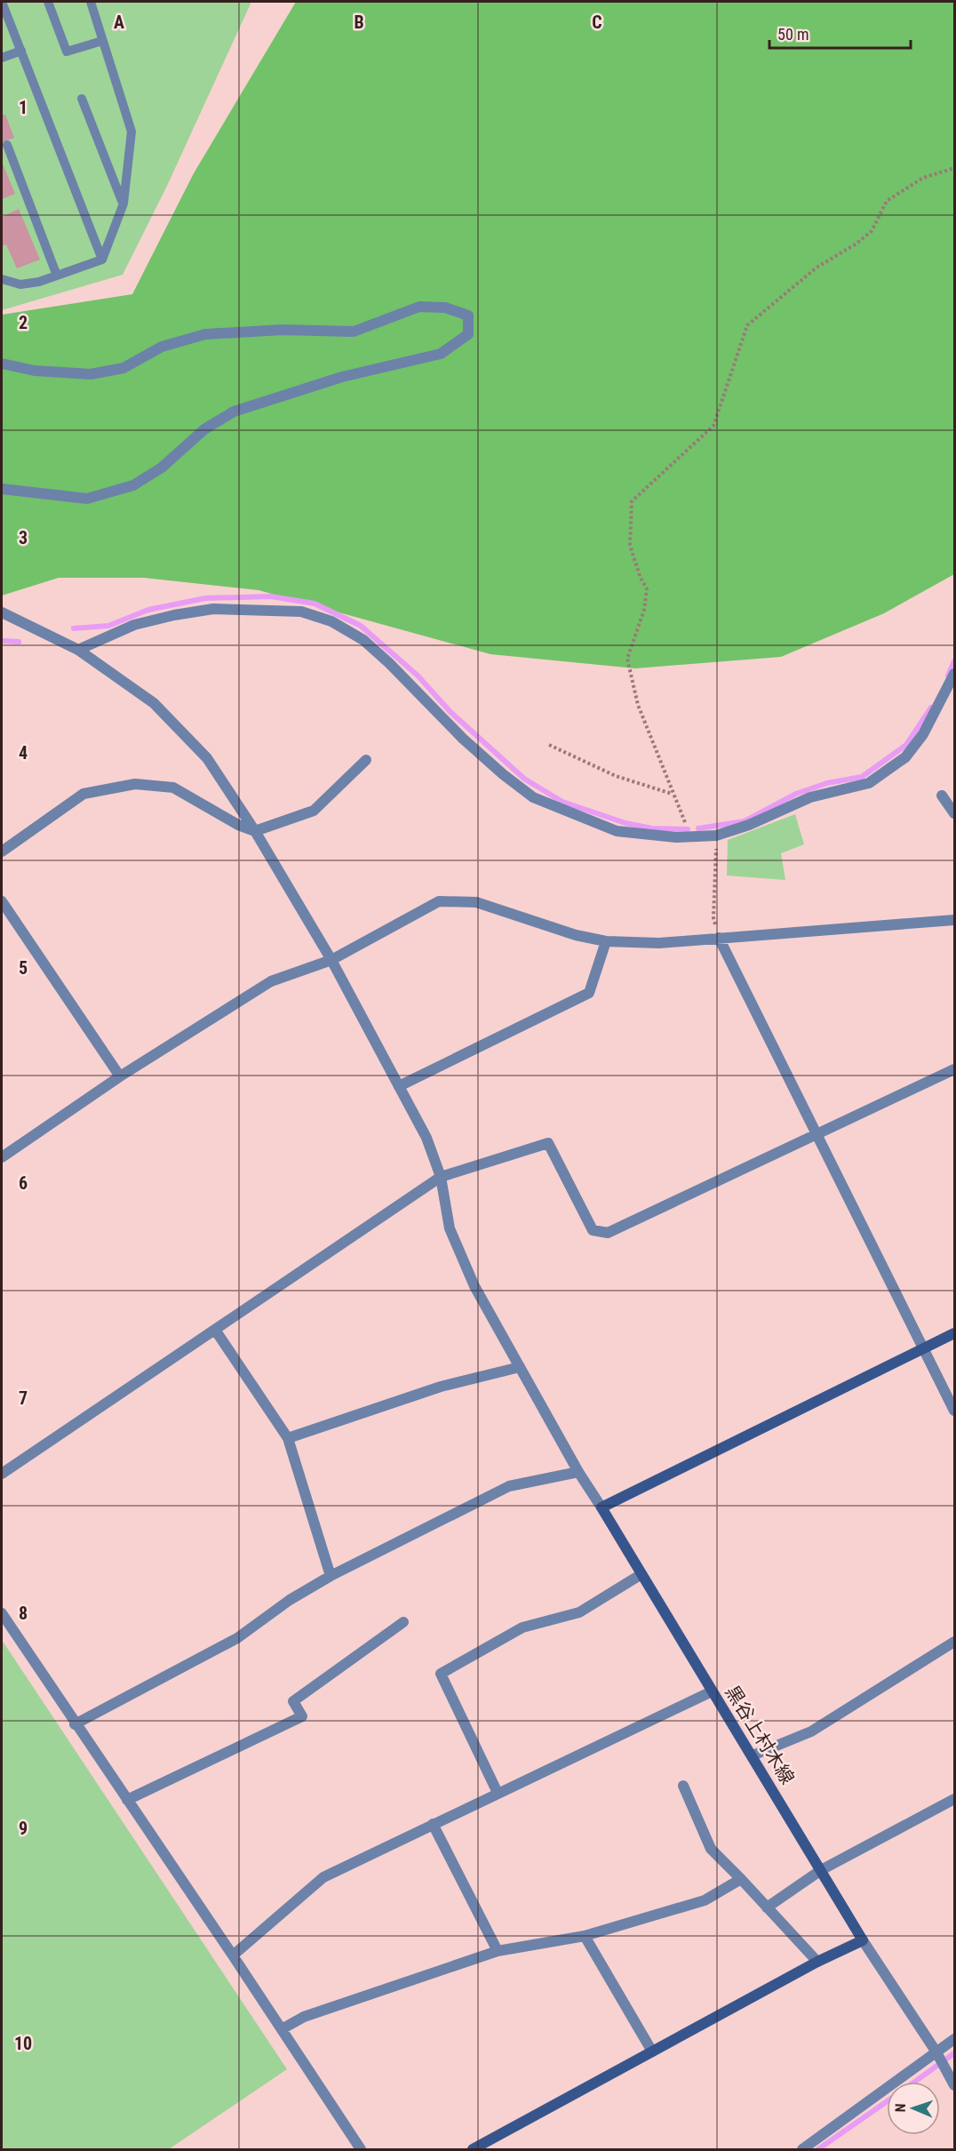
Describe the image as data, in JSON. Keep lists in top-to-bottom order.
{
  "streets": {
    "main road": ["黒谷上村木線"]
  },
  "scale_bar": "50 m",
  "north": "left",
  "grid": {
    "columns": ["A", "B", "C"],
    "rows": [
      "1",
      "2",
      "3",
      "4",
      "5",
      "6",
      "7",
      "8",
      "9",
      "10"
    ]
  }
}
